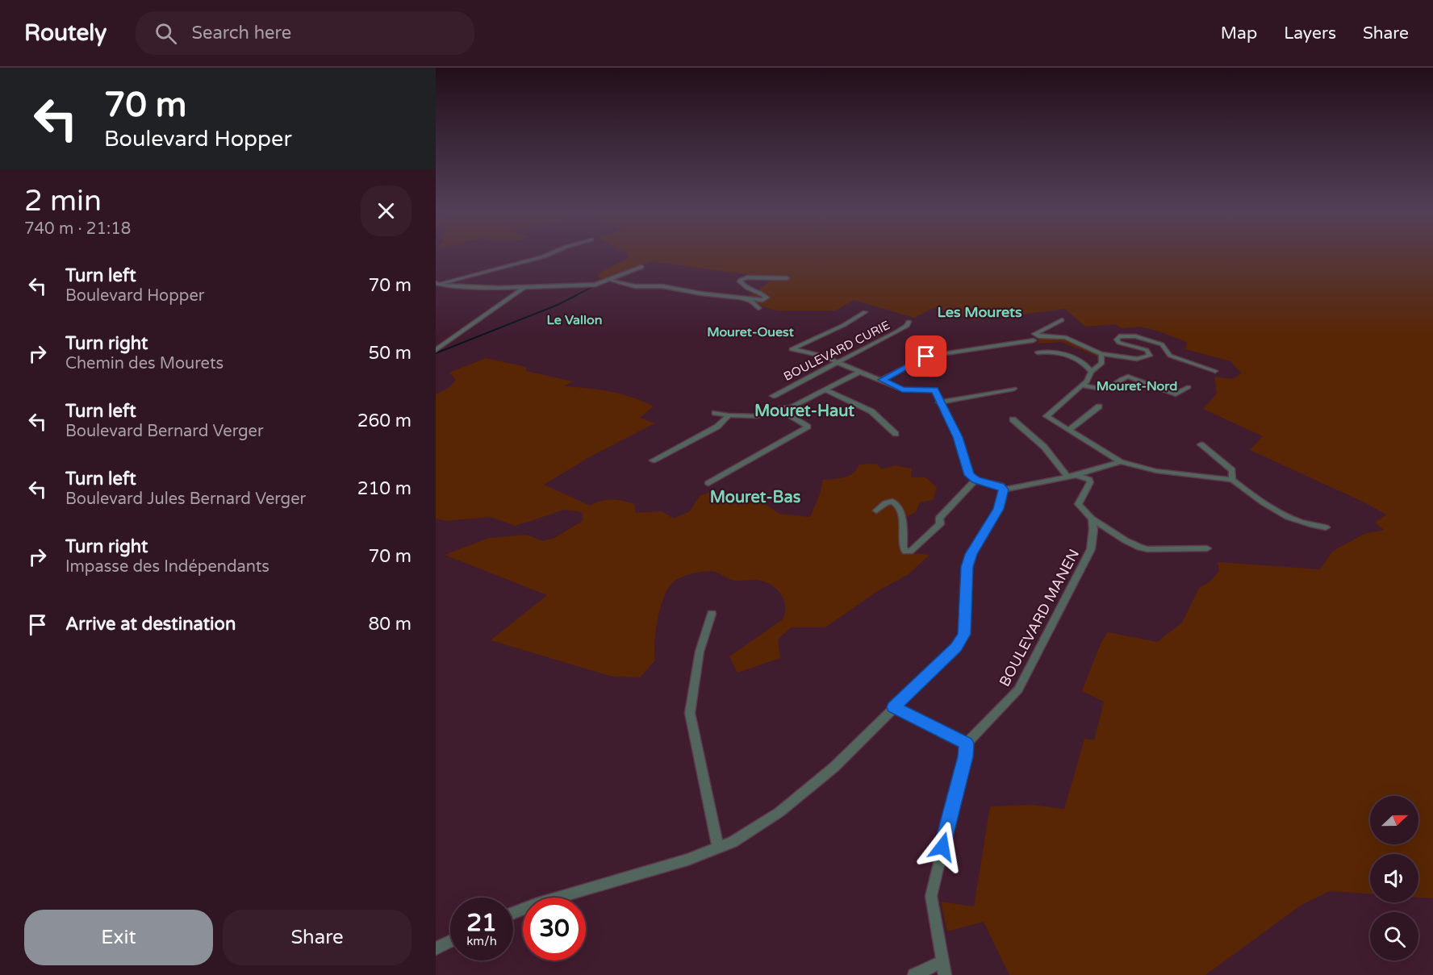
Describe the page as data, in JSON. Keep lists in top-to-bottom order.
{
  "streets": {
    "street": ["BOULEVARD CURIE", "BOULEVARD MANEN"]
  },
  "districts": [
    "Les Mourets",
    "Le Vallon",
    "Mouret-Ouest",
    "Mouret-Nord",
    "Mouret-Haut",
    "Mouret-Bas"
  ],
  "north": "right",
  "page": {
    "header": "Routely",
    "search": "Search here",
    "nav": ["Map", "Layers", "Share"],
    "turn": ["70 m", "Boulevard Hopper"],
    "heading": ["2 min", "740 m · 21:18"],
    "list": [
      {
        "name": "Turn left",
        "note": "Boulevard Hopper",
        "value": "70 m"
      },
      {
        "name": "Turn right",
        "note": "Chemin des Mourets",
        "value": "50 m"
      },
      {
        "name": "Turn left",
        "note": "Boulevard Bernard Verger",
        "value": "260 m"
      },
      {
        "name": "Turn left",
        "note": "Boulevard Jules Bernard Verger",
        "value": "210 m"
      },
      {
        "name": "Turn right",
        "note": "Impasse des Indépendants",
        "value": "70 m"
      },
      {
        "name": "Arrive at destination",
        "value": "80 m"
      }
    ],
    "speed": "21 km/h",
    "limit": "30",
    "buttons": ["Exit", "Share"]
  }
}
